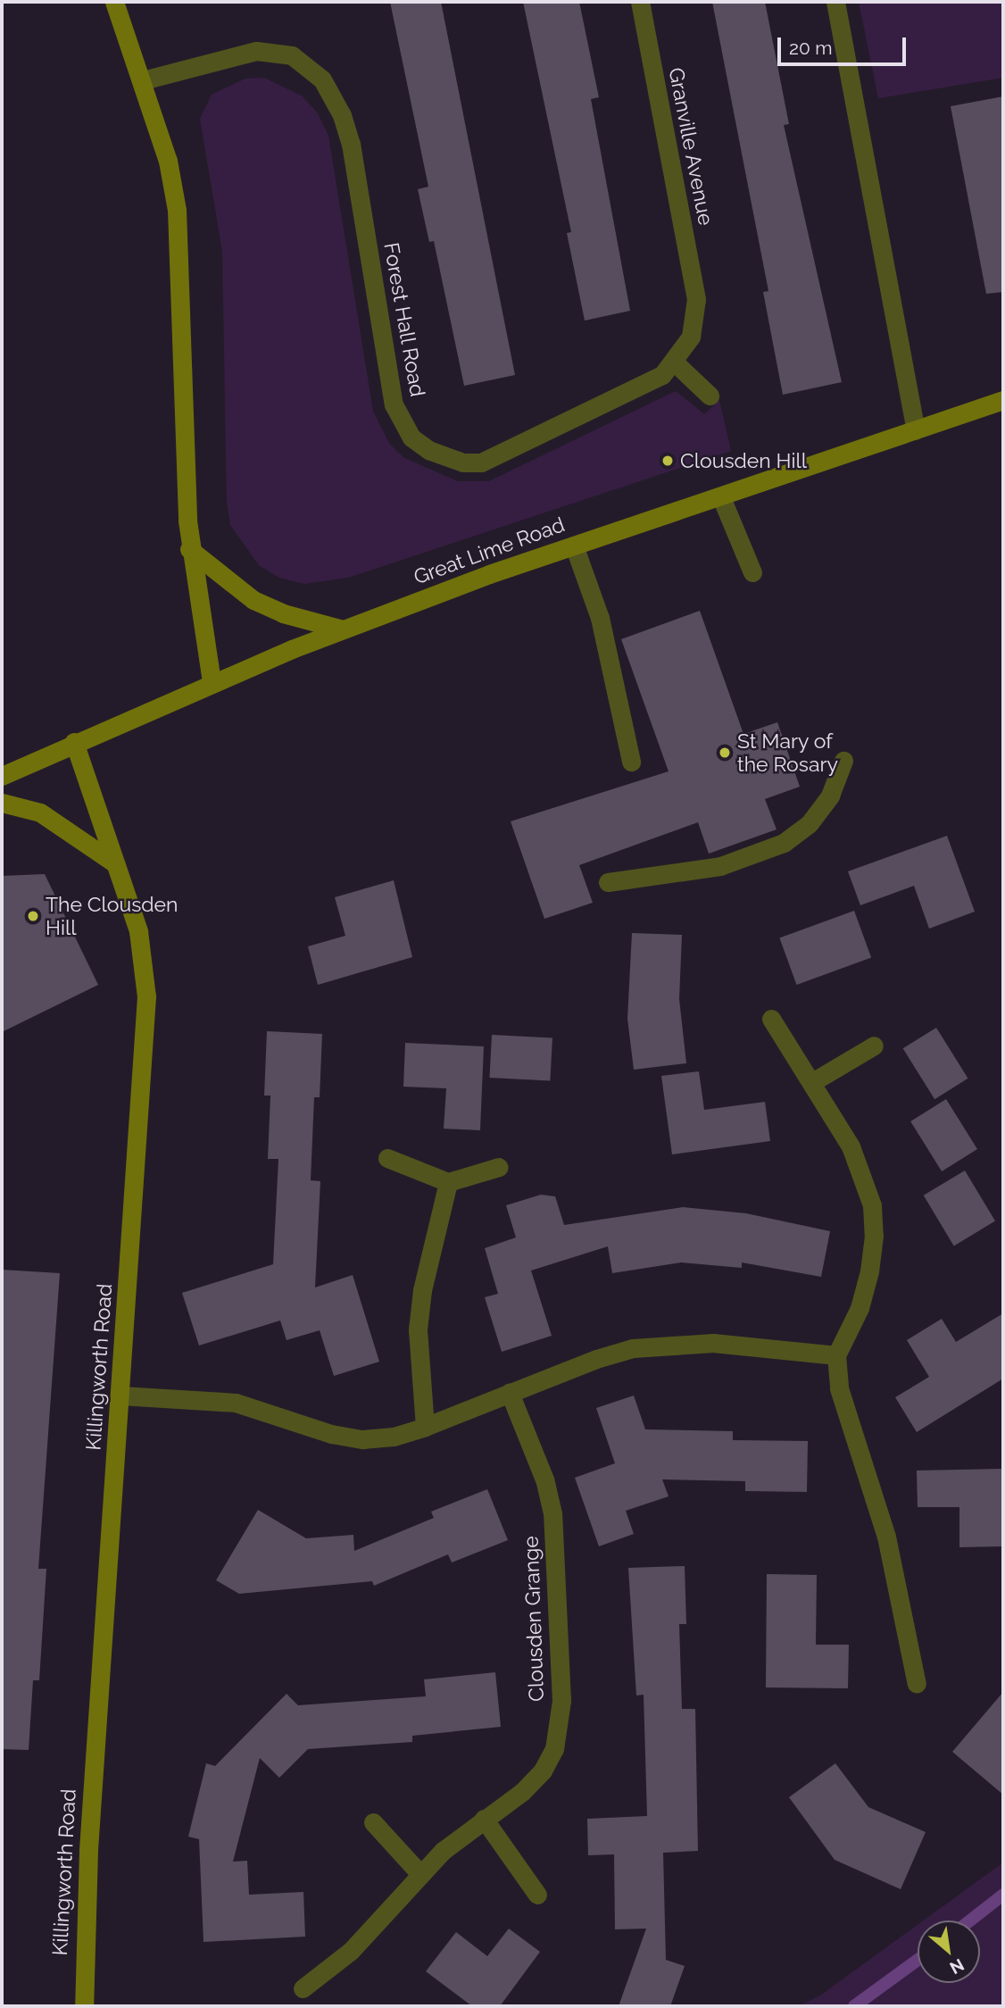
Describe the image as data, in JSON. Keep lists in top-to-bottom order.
{
  "streets": {
    "main road": ["Great Lime Road", "Killingworth Road"],
    "street": ["Granville Avenue", "Forest Hall Road", "Clousden Grange"]
  },
  "crossings": [
    ["Granville Avenue", "Forest Hall Road"],
    ["Great Lime Road", "Killingworth Road"]
  ],
  "places": ["Clousden Hill", "St Mary of the Rosary", "The Clousden Hill"],
  "scale_bar": "20 m",
  "north": "bottom right"
}
